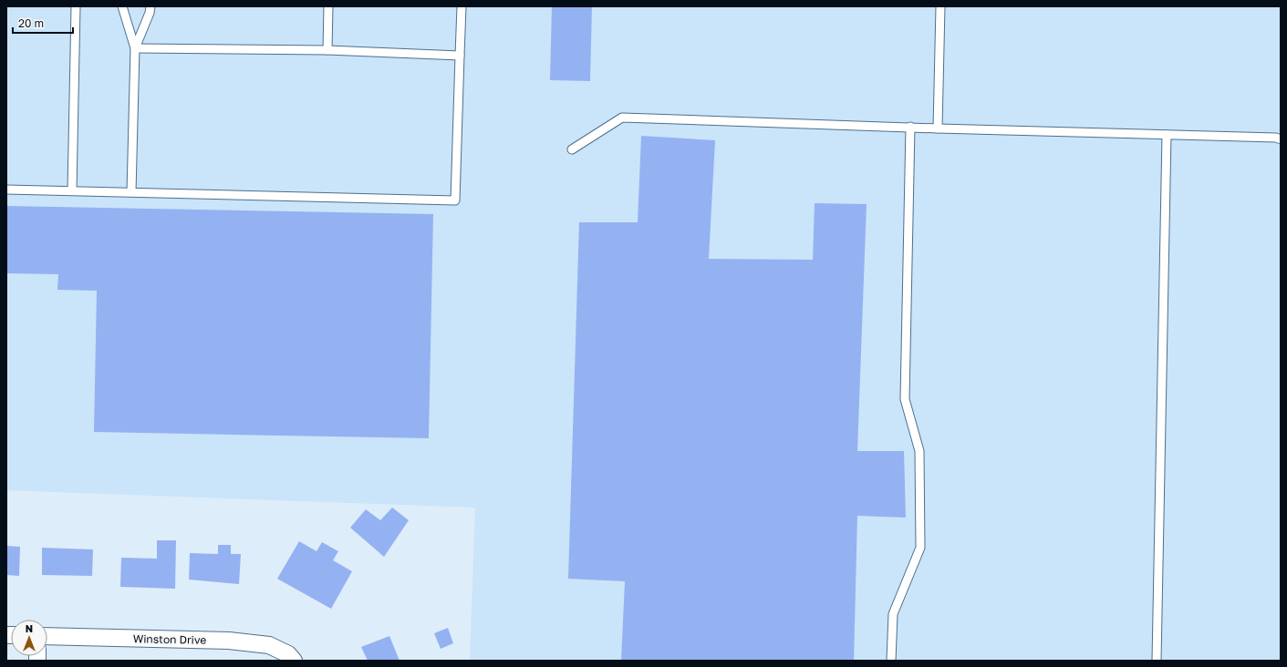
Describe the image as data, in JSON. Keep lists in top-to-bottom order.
{
  "streets": {
    "street": ["Winston Drive"]
  },
  "scale_bar": "20 m",
  "north": "top"
}
